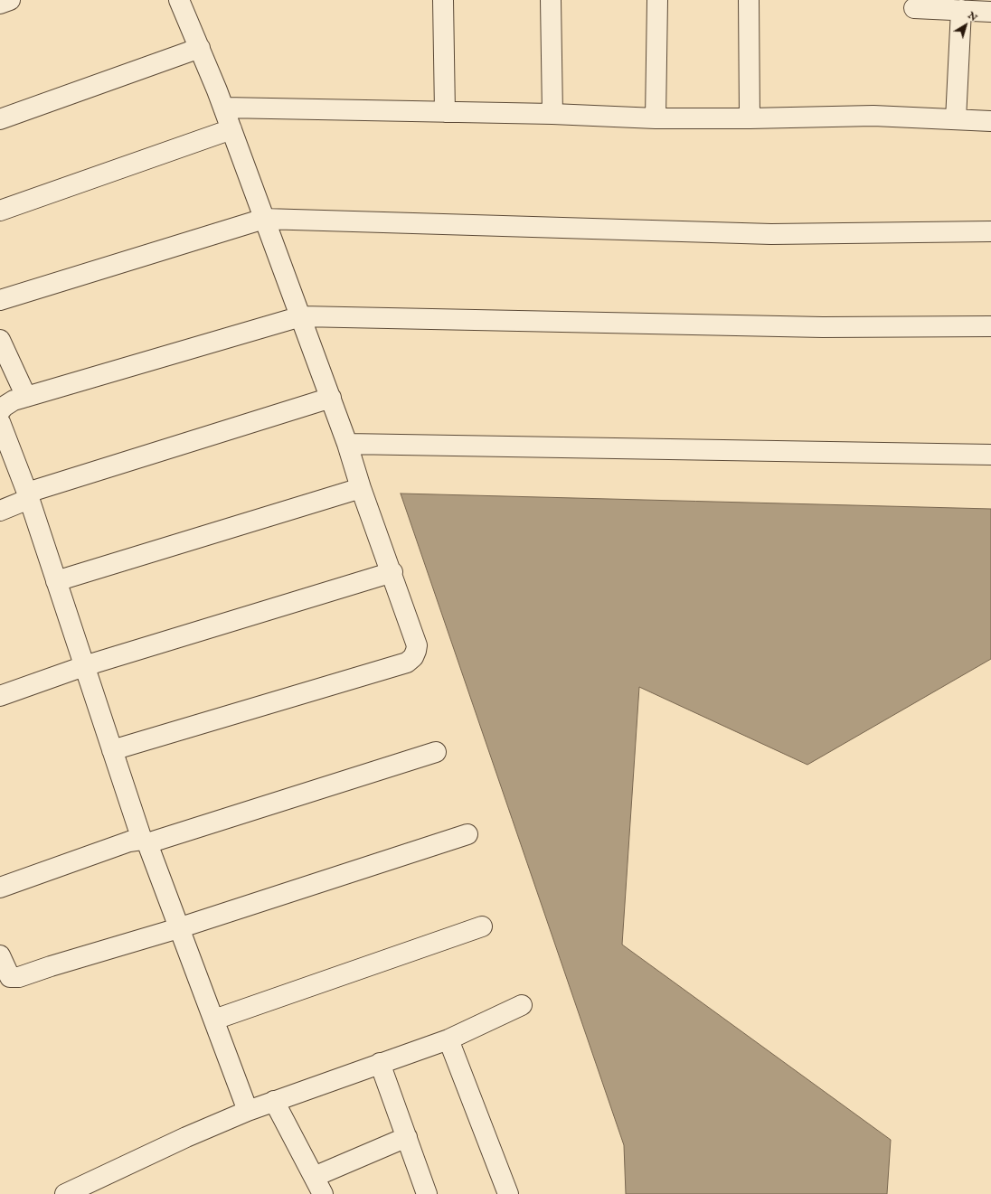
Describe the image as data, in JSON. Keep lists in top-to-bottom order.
{
  "north": "top right"
}
